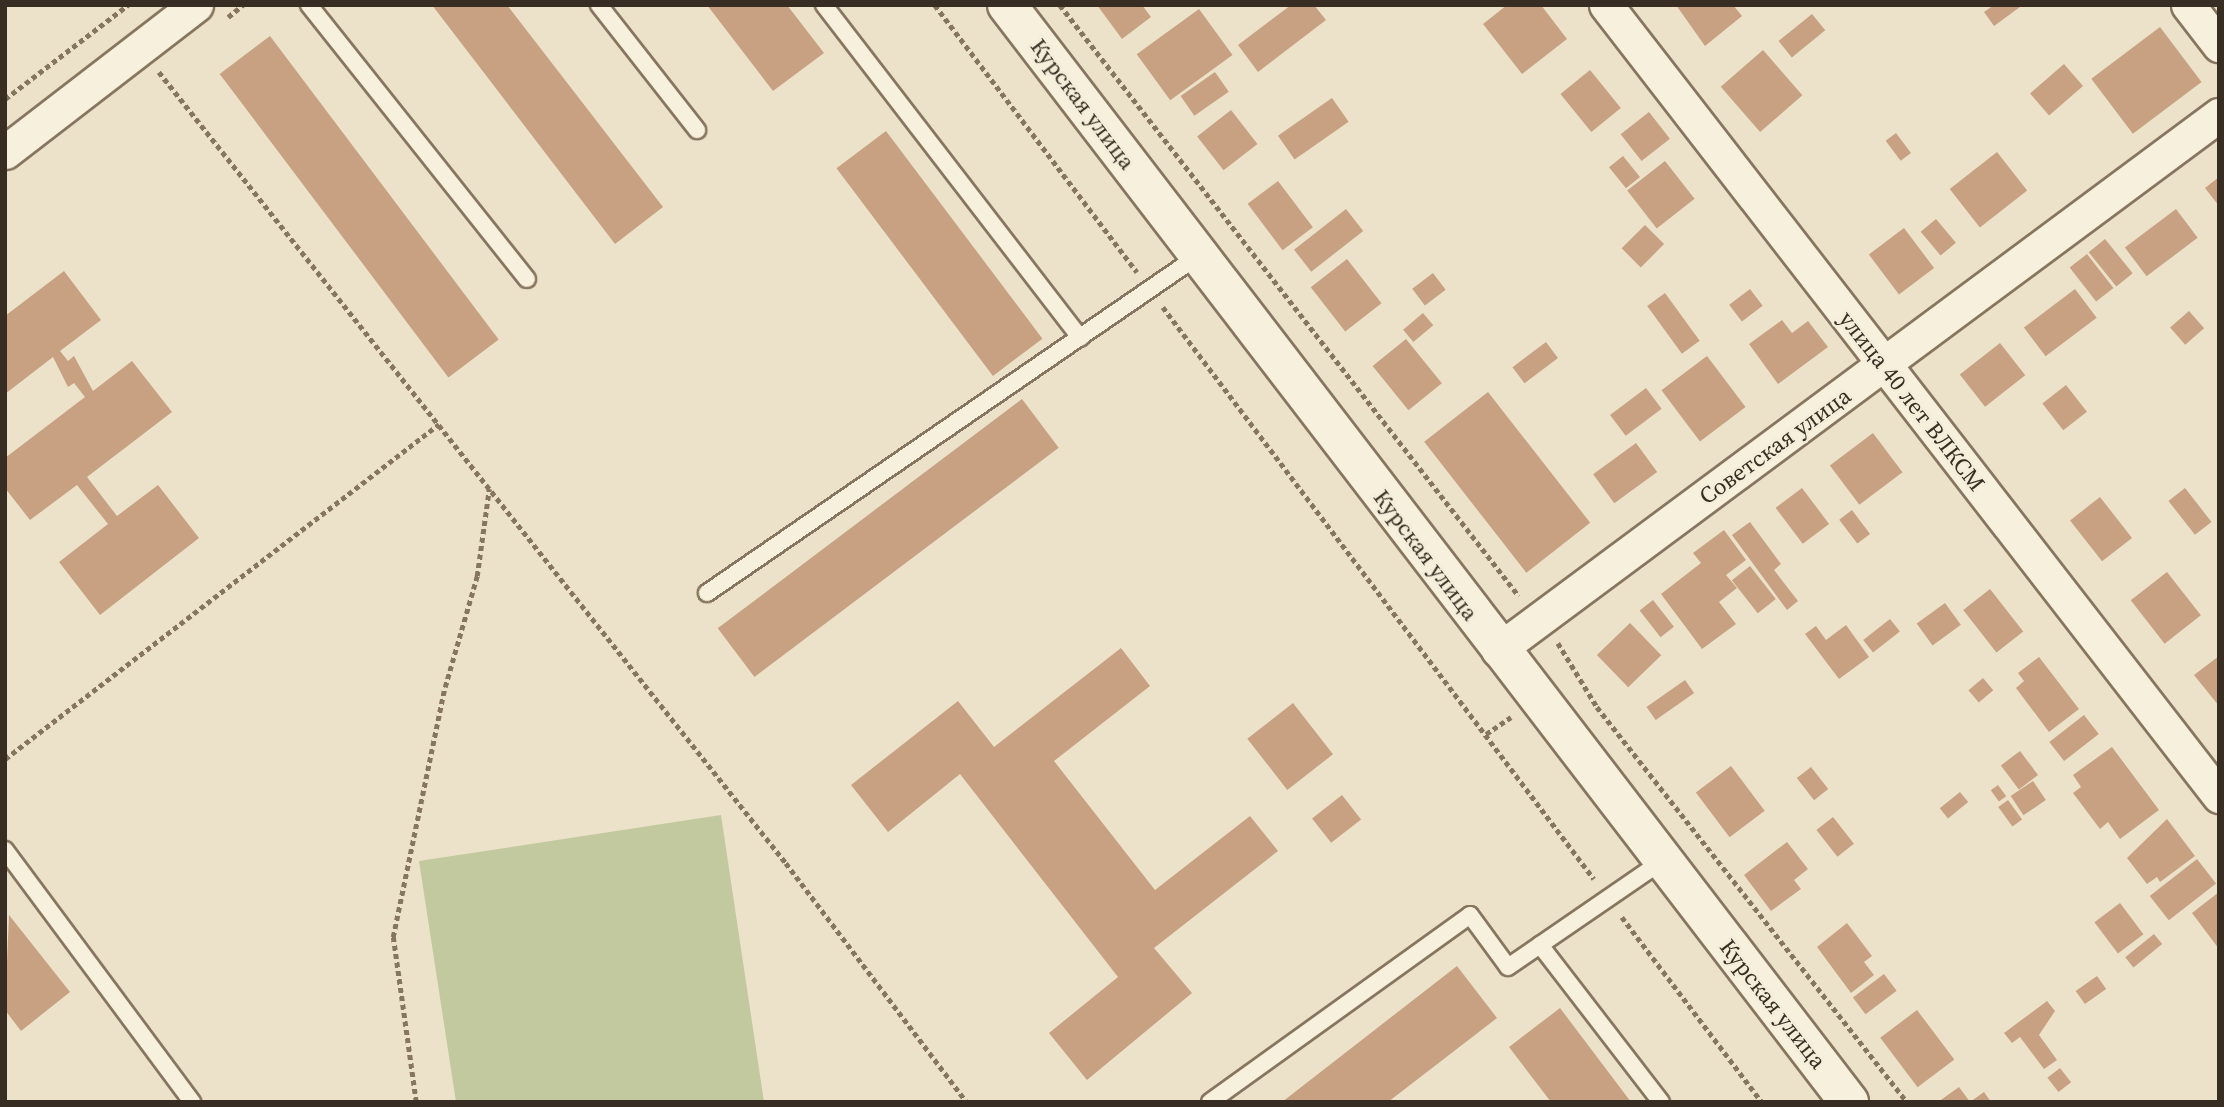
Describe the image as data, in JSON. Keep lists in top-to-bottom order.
{
  "streets": {
    "main road": ["Курская улица"],
    "street": ["улица 40 лет ВЛКСМ", "Советская улица"]
  },
  "crossings": [
    ["Курская улица", "Советская улица"],
    ["улица 40 лет ВЛКСМ", "Советская улица"]
  ]
}
